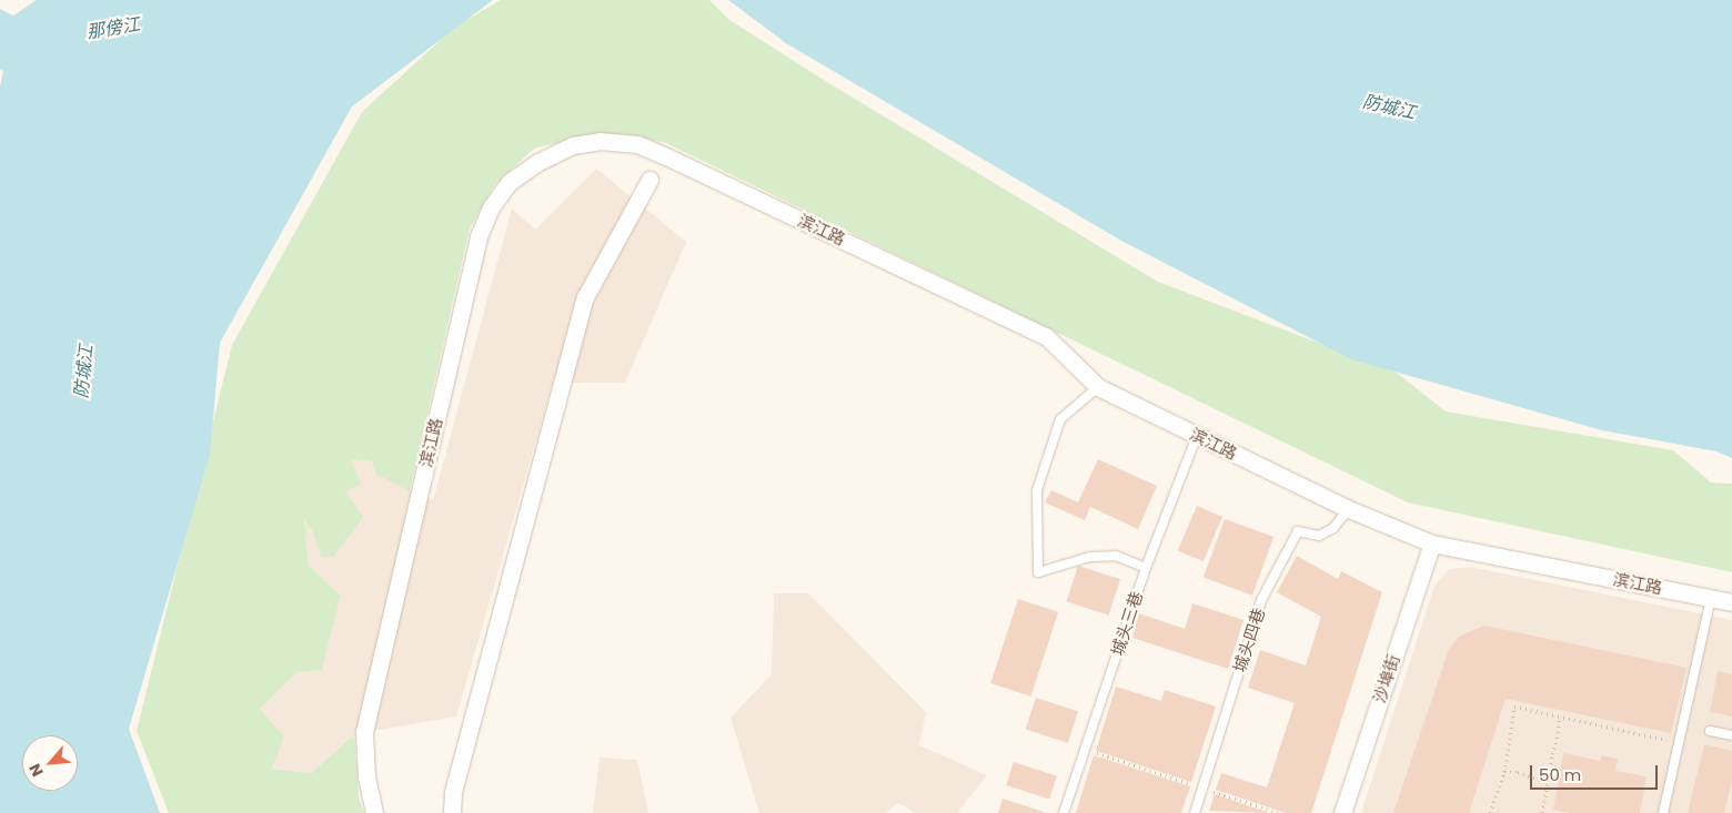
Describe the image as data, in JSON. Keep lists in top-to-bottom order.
{
  "streets": {
    "street": ["滨江路", "沙埠街"],
    "lane": ["城头三巷", "城头四巷"]
  },
  "crossings": [
    ["滨江路", "城头三巷"],
    ["滨江路", "城头四巷"],
    ["滨江路", "沙埠街"]
  ],
  "water": ["那傍江", "防城江"],
  "scale_bar": "50 m",
  "north": "bottom left"
}
